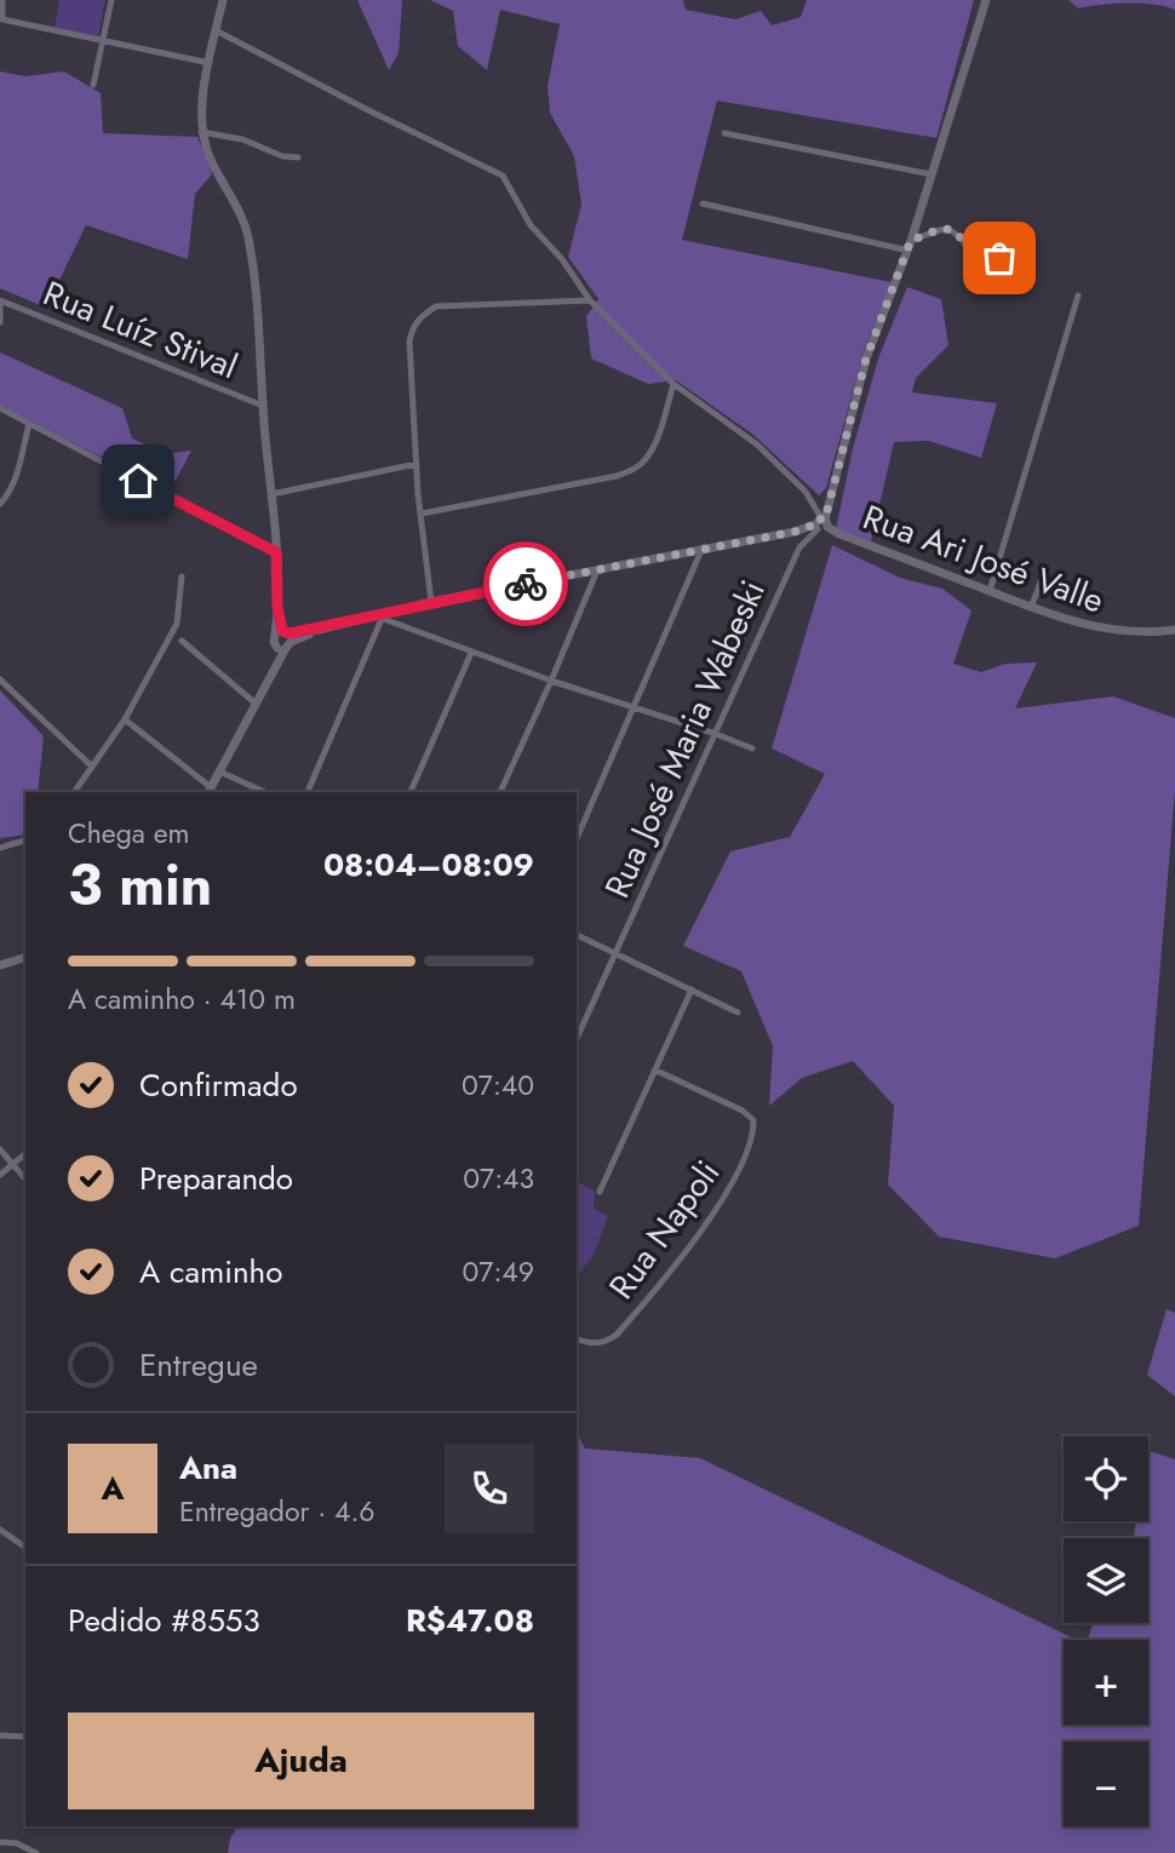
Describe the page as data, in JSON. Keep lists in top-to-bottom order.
{
  "streets": {
    "street": [
      "Rua Luíz Stival",
      "Rua Ari José Valle",
      "Rua José Maria Wabeski",
      "Rua Napoli"
    ]
  },
  "crossings": [
    ["Rua Ari José Valle", "Rua José Maria Wabeski"]
  ],
  "page": {
    "heading": ["3 min", "Chega em", "08:04–08:09"],
    "panel": [
      "Ana",
      "Entregador · 4.6",
      "Pedido #8553",
      "R$47.08"
    ],
    "bar": "A caminho · 410 m",
    "list": [
      ["Confirmado", "07:40"],
      ["Preparando", "07:43"],
      ["A caminho", "07:49"],
      "Entregue"
    ],
    "map_buttons": ["+", "−"],
    "round": "A",
    "buttons": "Ajuda"
  }
}
